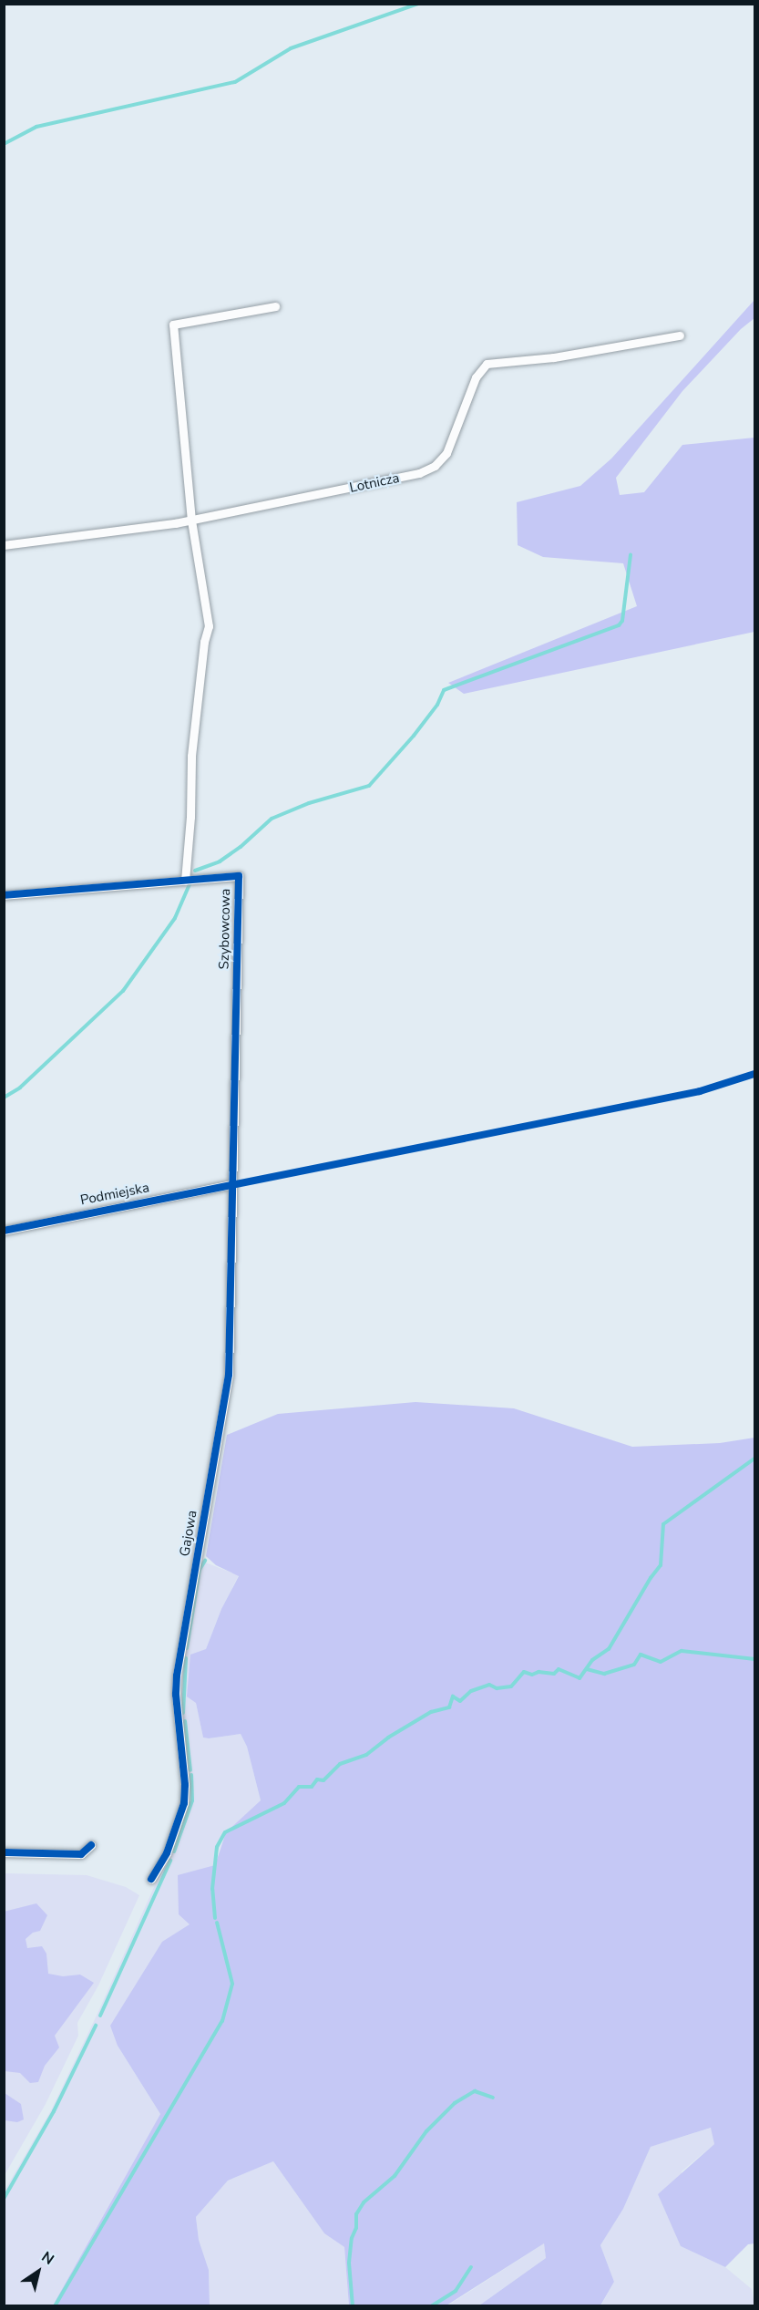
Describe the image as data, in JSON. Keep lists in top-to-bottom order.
{
  "streets": {
    "street": [
      "Lotnicza",
      "Szybowcowa",
      "Podmiejska",
      "Gajowa"
    ]
  },
  "crossings": [
    ["Szybowcowa", "Podmiejska"],
    ["Szybowcowa", "Gajowa"],
    ["Podmiejska", "Gajowa"]
  ],
  "north": "top right"
}
